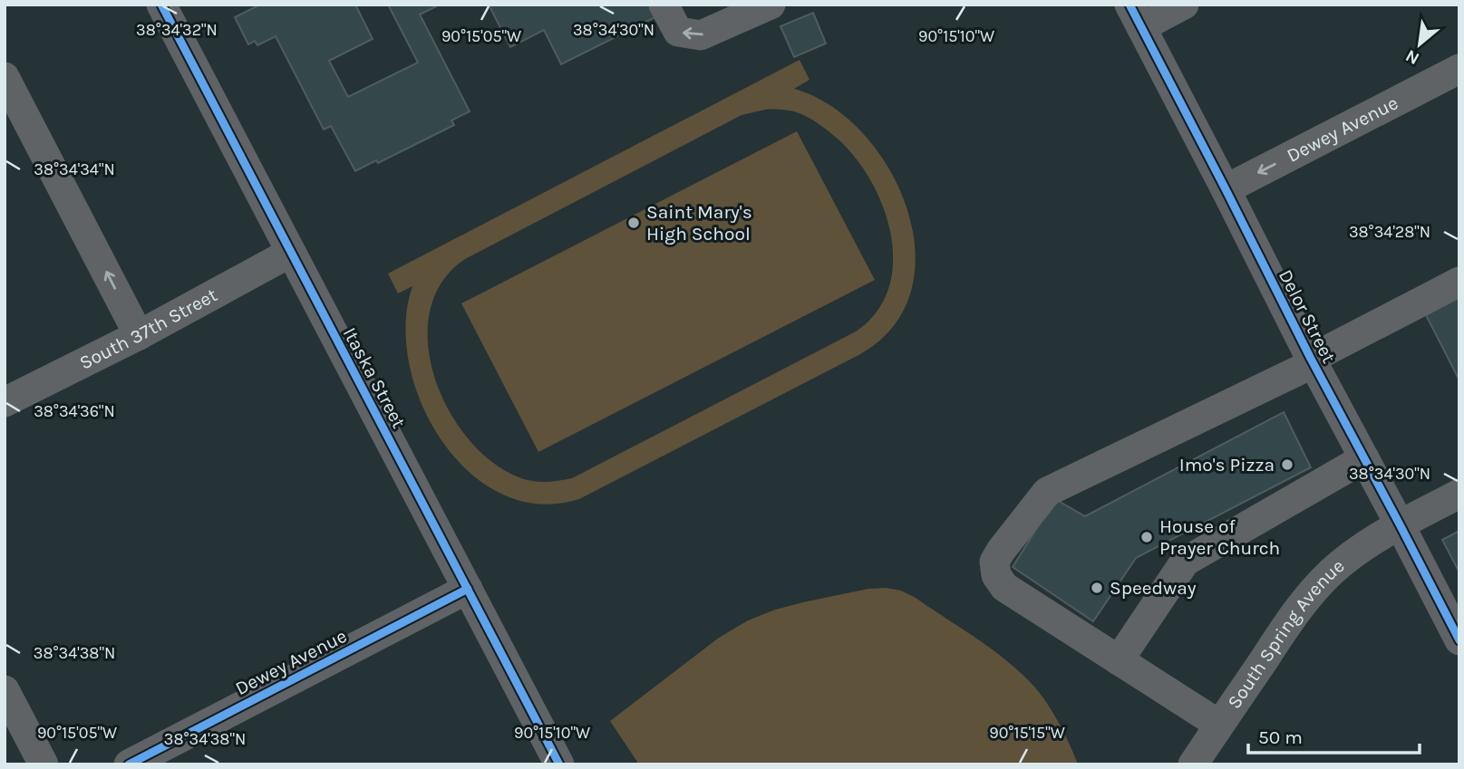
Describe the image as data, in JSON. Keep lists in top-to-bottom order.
{
  "streets": {
    "street": [
      "Dewey Avenue",
      "Delor Street",
      "South 37th Street",
      "Itaska Street",
      "South Spring Avenue"
    ]
  },
  "crossings": [
    ["Dewey Avenue", "Delor Street"],
    ["Dewey Avenue", "Itaska Street"],
    ["Delor Street", "South Spring Avenue"],
    ["South 37th Street", "Itaska Street"]
  ],
  "places": [
    "Saint Mary's High School",
    "Imo's Pizza",
    "House of Prayer Church",
    "Speedway"
  ],
  "scale_bar": "50 m",
  "north": "bottom left",
  "coordinates": [
    "38°34'30\"N",
    "38°34'32\"N",
    "90°15'05\"W",
    "90°15'10\"W",
    "38°34'34\"N",
    "38°34'28\"N",
    "38°34'36\"N",
    "38°34'38\"N",
    "90°15'15\"W"
  ]
}
